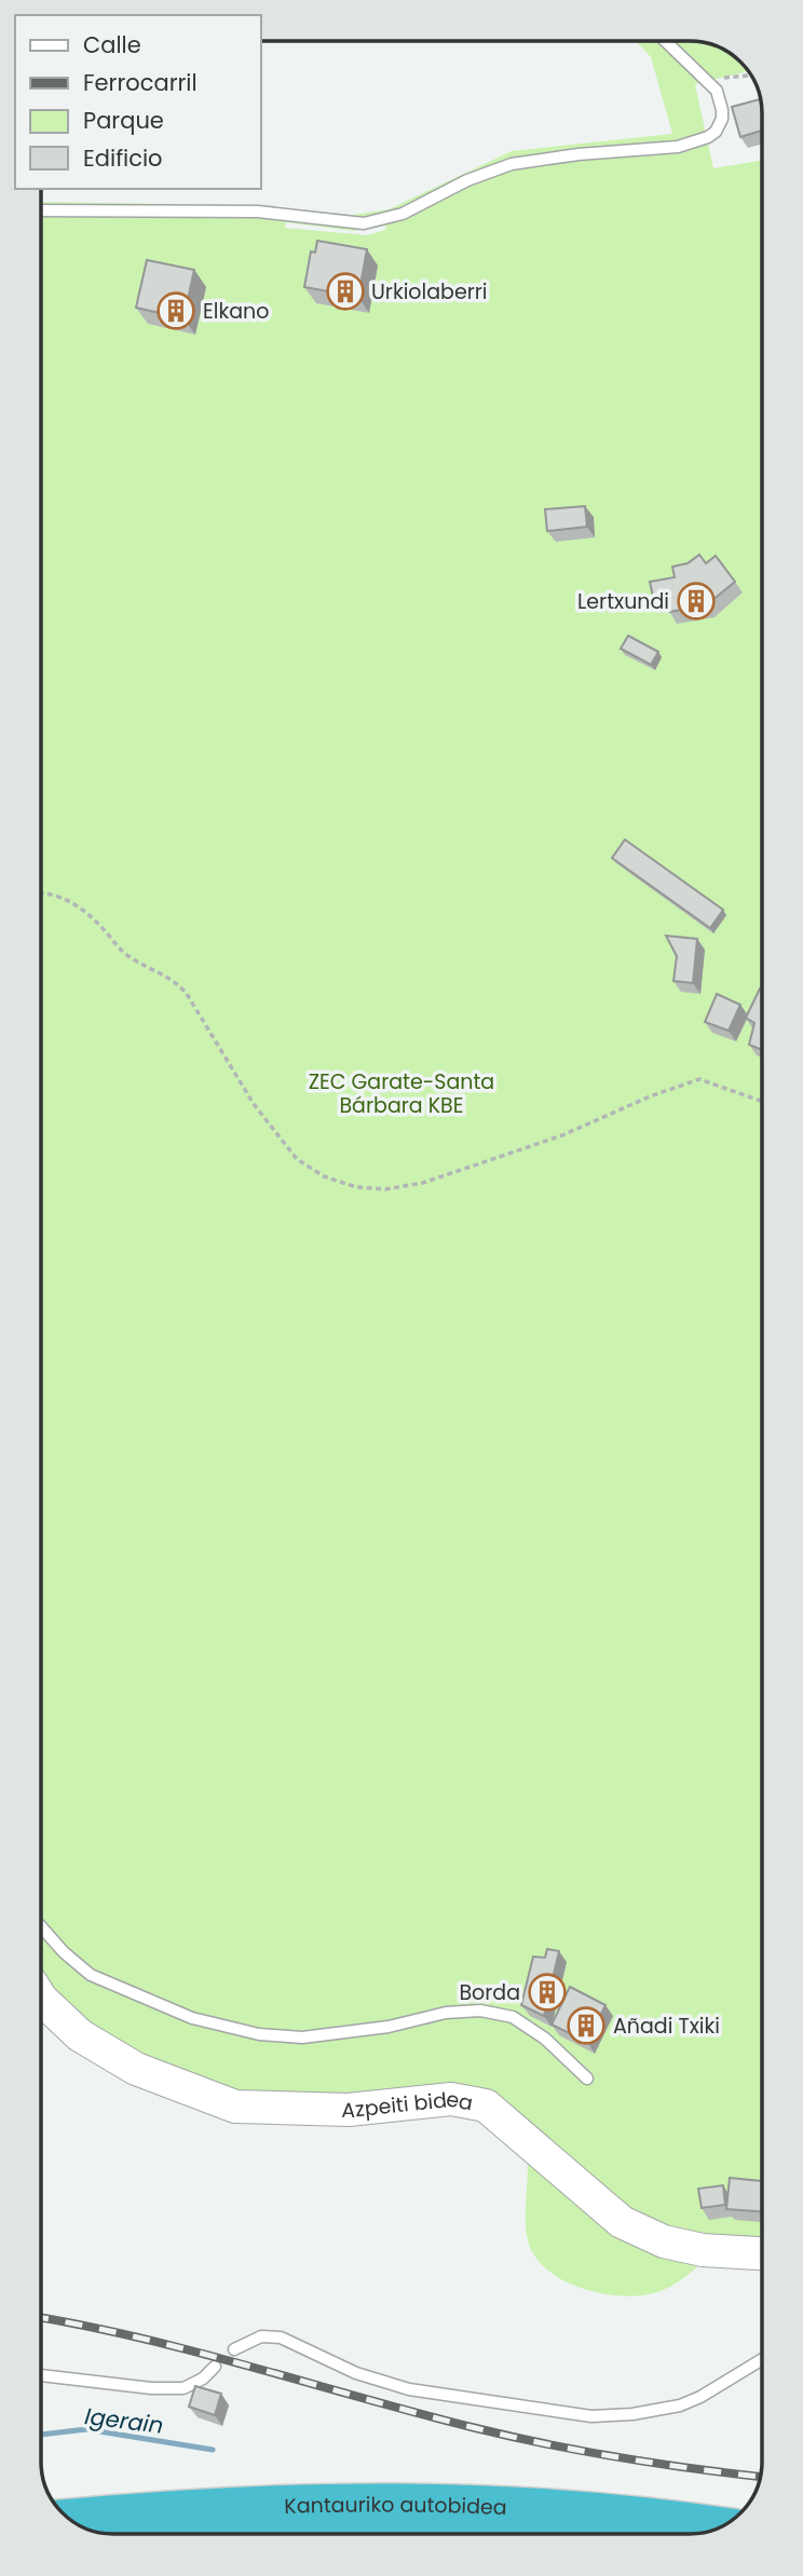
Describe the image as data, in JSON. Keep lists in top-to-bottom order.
{
  "streets": {
    "highway": ["Kantauriko autobidea"],
    "main road": ["Azpeiti bidea"]
  },
  "water": ["Igerain"],
  "parks": ["ZEC Garate-Santa Bárbara KBE"],
  "places": {
    "building": [
      "Urkiolaberri",
      "Elkano",
      "Lertxundi",
      "Borda",
      "Añadi Txiki"
    ]
  },
  "legend": [
    "Calle",
    "Ferrocarril",
    "Parque",
    "Edificio"
  ]
}
